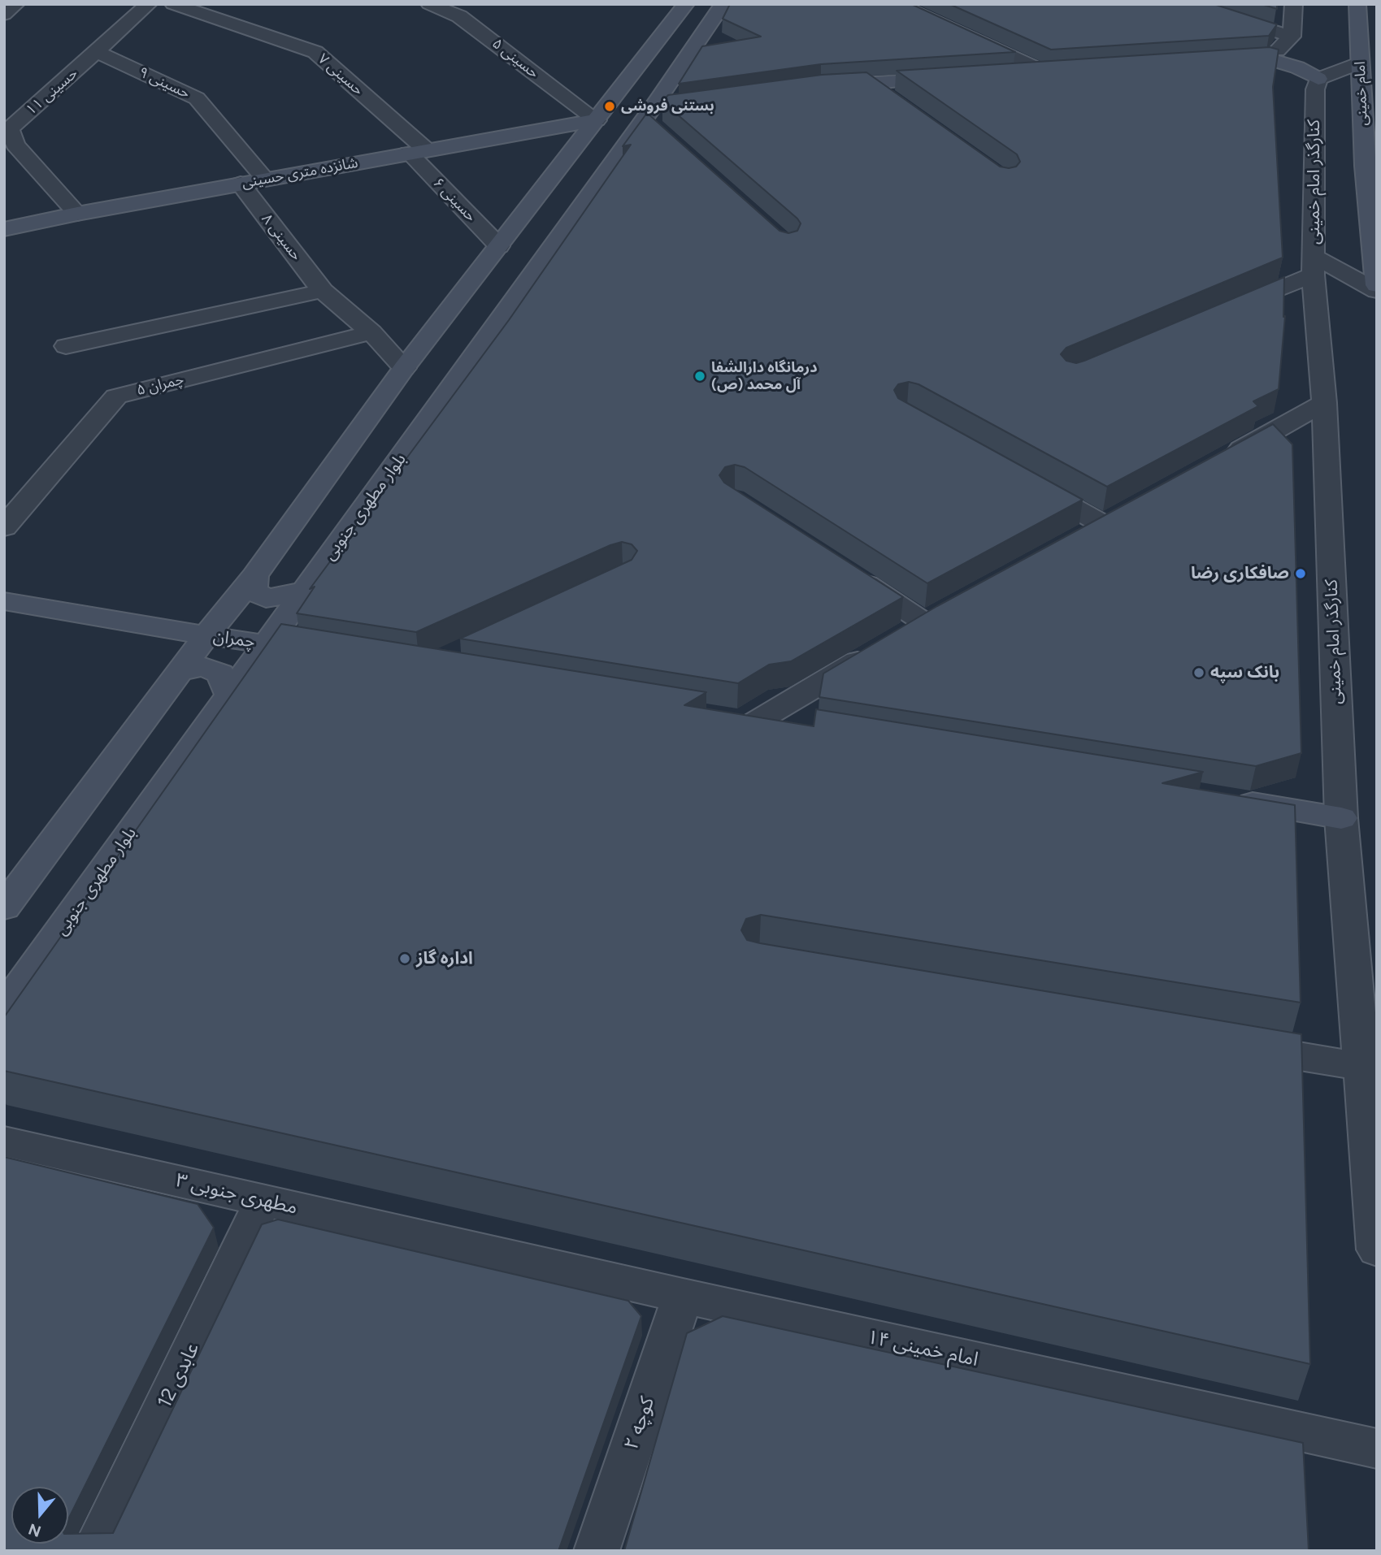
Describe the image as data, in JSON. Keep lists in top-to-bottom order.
{
  "streets": {
    "street": [
      "حسینی ۵",
      "حسینی ۷",
      "حسینی ۹",
      "حسینی ۱۱",
      "امام خمینی",
      "شانزده متری حسینی",
      "کنارگذر امام خمینی",
      "حسینی ۶",
      "حسینی ۸",
      "چمران ۵",
      "بلوار مطهری جنوبی",
      "چمران",
      "مطهری جنوبی ۳",
      "امام خمینی ۱۴",
      "عابدی 12",
      "کوچه ۲"
    ]
  },
  "crossings": [
    ["حسینی ۵", "شانزده متری حسینی"],
    ["حسینی ۷", "شانزده متری حسینی"],
    ["حسینی ۷", "حسینی ۶"],
    ["حسینی ۹", "حسینی ۱۱"],
    ["حسینی ۹", "شانزده متری حسینی"],
    ["حسینی ۱۱", "شانزده متری حسینی"],
    ["شانزده متری حسینی", "حسینی ۶"],
    ["شانزده متری حسینی", "حسینی ۸"],
    ["حسینی ۸", "چمران ۵"],
    ["بلوار مطهری جنوبی", "چمران"],
    ["مطهری جنوبی ۳", "امام خمینی ۱۴"],
    ["مطهری جنوبی ۳", "عابدی 12"],
    ["امام خمینی ۱۴", "کوچه ۲"]
  ],
  "places": [
    "بستنی فروشی",
    "درمانگاه دارالشفا آل محمد (ص)",
    "صافکاری رضا",
    "بانک سپه",
    "اداره گاز"
  ],
  "north": "bottom"
}
